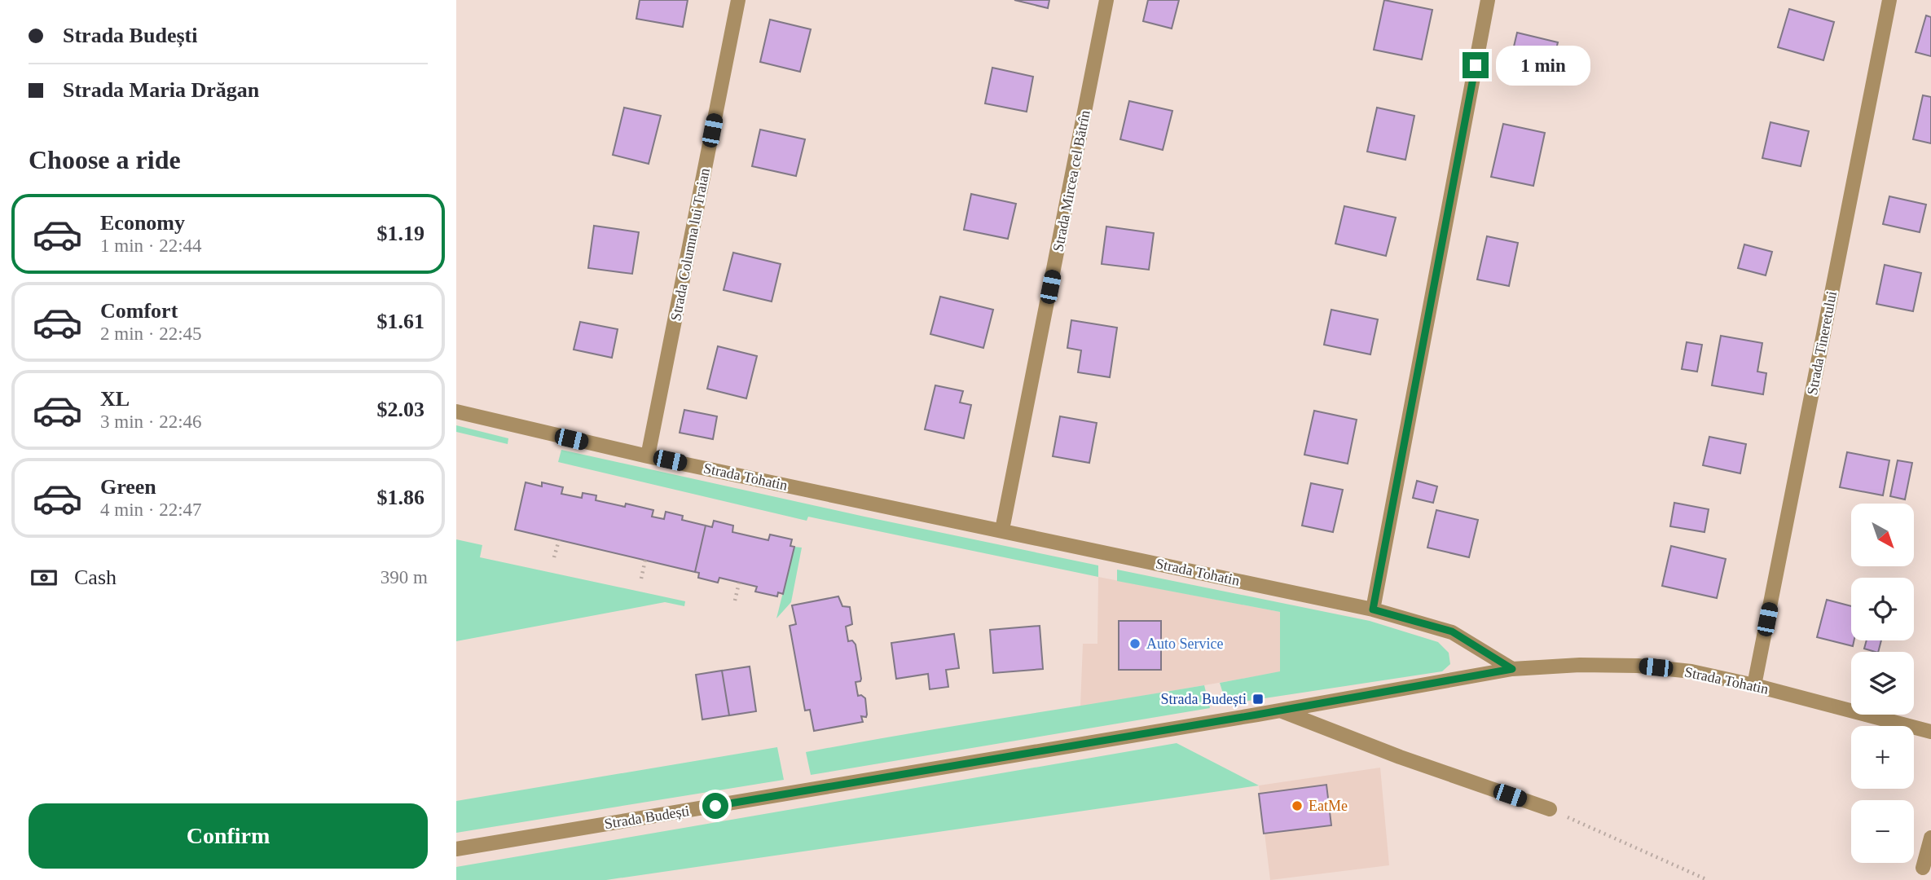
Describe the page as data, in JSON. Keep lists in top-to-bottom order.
{
  "streets": {
    "street": [
      "Strada Mircea cel Bătrîn",
      "Strada Columna lui Traian",
      "Strada Tineretului",
      "Strada Tohatin",
      "Strada Budești"
    ]
  },
  "crossings": [
    ["Strada Mircea cel Bătrîn", "Strada Tohatin"],
    ["Strada Columna lui Traian", "Strada Tohatin"],
    ["Strada Tineretului", "Strada Tohatin"],
    ["Strada Tohatin", "Strada Budești"]
  ],
  "places": {
    "other": ["Auto Service", "EatMe"],
    "transit": ["Strada Budești"]
  },
  "north": "bottom right",
  "page": {
    "banner": ["Strada Budești", "Strada Maria Drăgan"],
    "bubble": "1 min",
    "heading": "Choose a ride",
    "list": [
      {
        "name": "Economy",
        "note": "1 min · 22:44",
        "value": "$1.19"
      },
      {
        "name": "Comfort",
        "note": "2 min · 22:45",
        "value": "$1.61"
      },
      {
        "name": "XL",
        "note": "3 min · 22:46",
        "value": "$2.03"
      },
      {
        "name": "Green",
        "note": "4 min · 22:47",
        "value": "$1.86"
      }
    ],
    "map_buttons": ["+", "−"],
    "pay": ["Cash", "390 m"],
    "buttons": "Confirm"
  }
}
